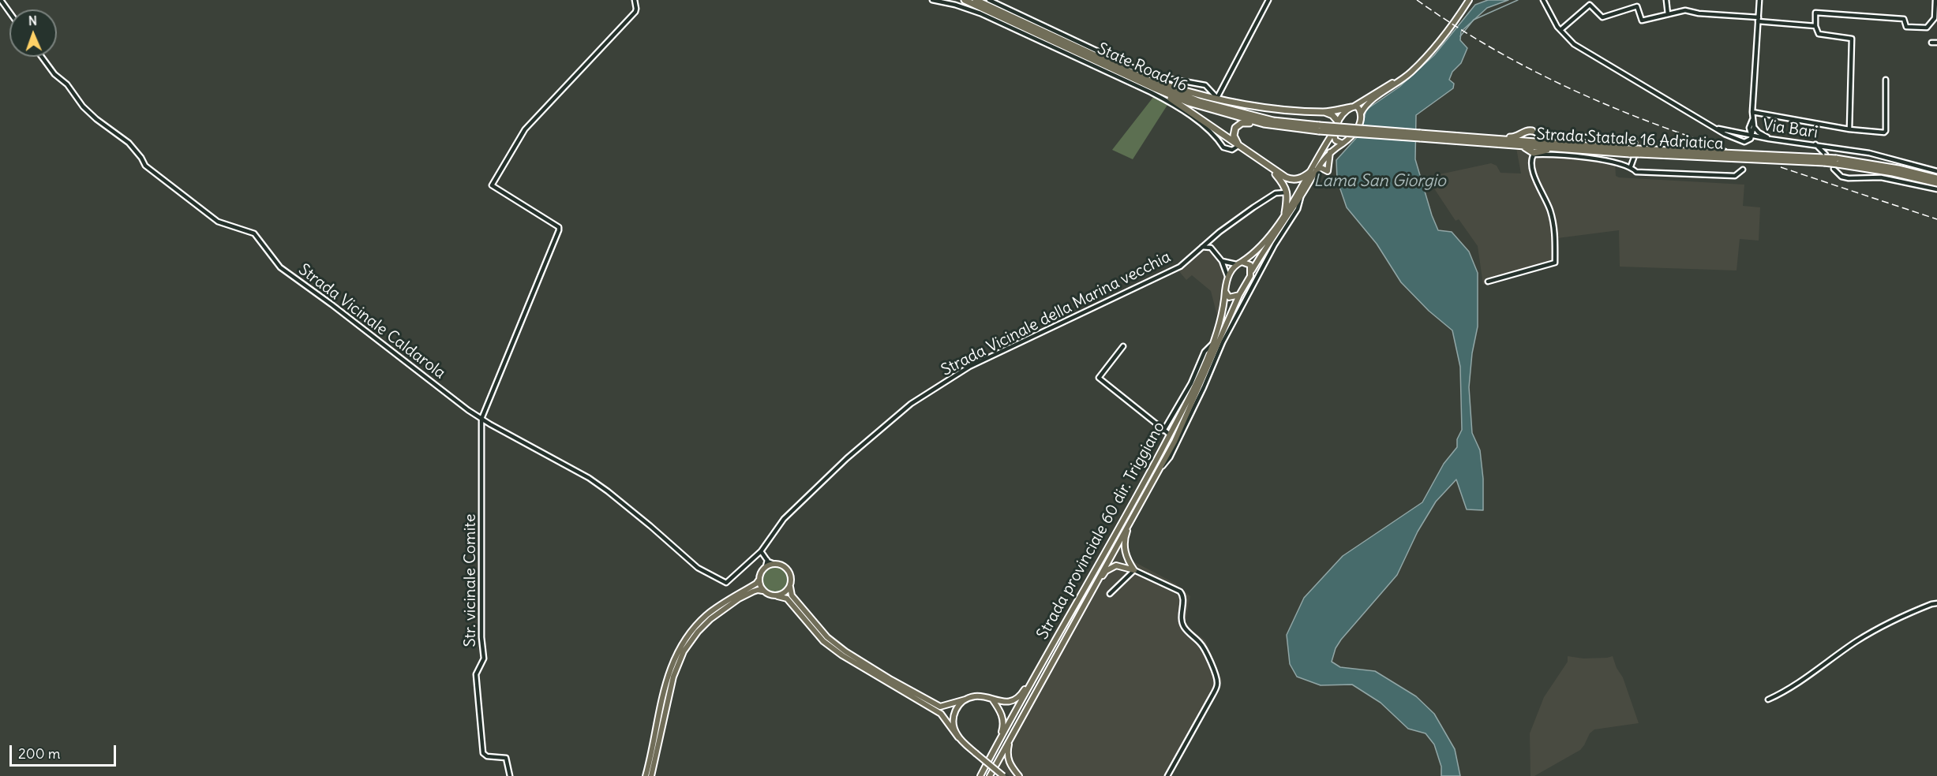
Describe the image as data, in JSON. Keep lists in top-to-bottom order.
{
  "streets": {
    "highway": ["State Road 16", "Strada Statale 16 Adriatica"],
    "main road": ["Strada provinciale 60 dir. Triggiano"],
    "street": [
      "Via Bari",
      "Strada Vicinale della Marina vecchia",
      "Strada Vicinale Caldarola",
      "Str. vicinale Comite"
    ]
  },
  "crossings": [
    ["State Road 16", "Strada Statale 16 Adriatica"],
    ["Strada Vicinale della Marina vecchia", "Strada Vicinale Caldarola"],
    ["Strada Vicinale Caldarola", "Str. vicinale Comite"]
  ],
  "water": ["Lama San Giorgio"],
  "scale_bar": "200 m",
  "north": "top"
}
